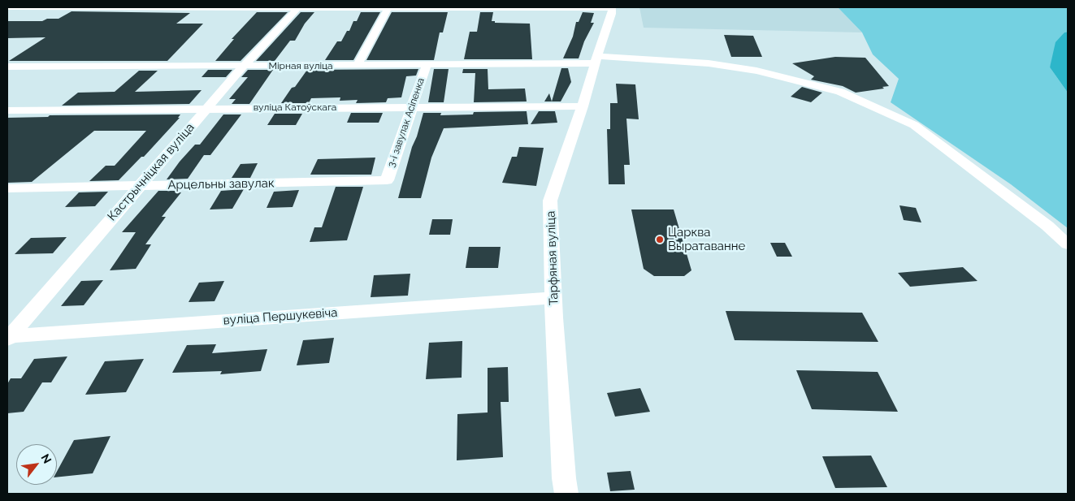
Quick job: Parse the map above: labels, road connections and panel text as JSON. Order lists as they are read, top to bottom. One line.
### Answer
{"streets":{"street":["Мірная вуліца","вуліца Катоўскага","3-і завулак Асіпенка","Кастрычніцкая вуліца","Арцельны завулак","Тарфяная вуліца","вуліца Першукевіча"]},"crossings":[["Мірная вуліца","3-і завулак Асіпенка"],["Мірная вуліца","Кастрычніцкая вуліца"],["Мірная вуліца","Тарфяная вуліца"],["вуліца Катоўскага","3-і завулак Асіпенка"],["вуліца Катоўскага","Кастрычніцкая вуліца"],["вуліца Катоўскага","Тарфяная вуліца"],["3-і завулак Асіпенка","Арцельны завулак"],["Кастрычніцкая вуліца","Арцельны завулак"],["Кастрычніцкая вуліца","вуліца Першукевіча"],["Тарфяная вуліца","вуліца Першукевіча"]],"places":["Царква Выратаванне"],"north":"top right"}
